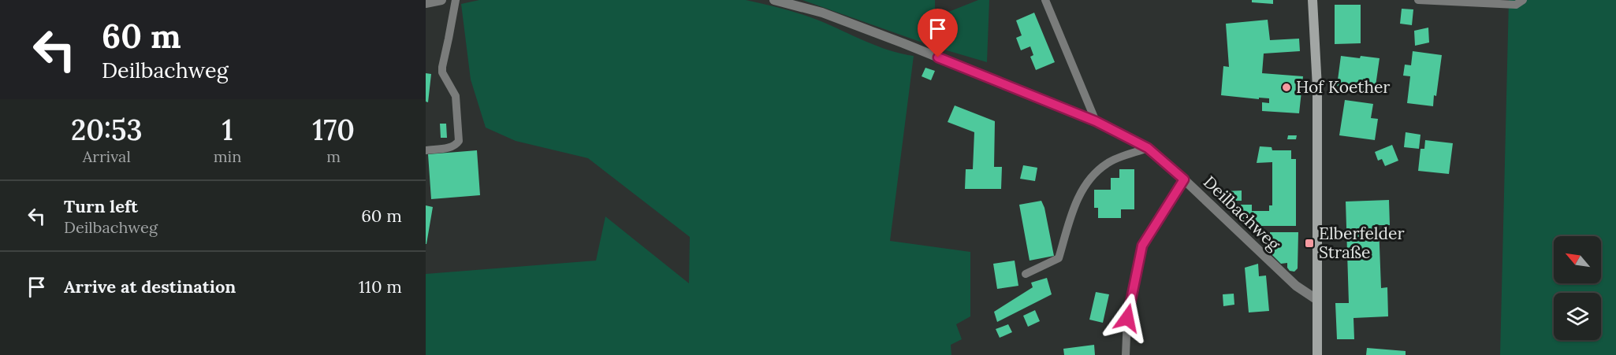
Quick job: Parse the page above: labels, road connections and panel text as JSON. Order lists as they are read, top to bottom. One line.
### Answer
{"streets":{"street":["Deilbachweg"]},"places":{"other":["Hof Koether"],"transit":["Elberfelder Straße"]},"north":"top left","page":{"turn":["60 m","Deilbachweg"],"eta":["20:53","Arrival","1","min","170","m"],"list":[{"name":"Turn left","note":"Deilbachweg","value":"60 m"},{"name":"Arrive at destination","value":"110 m"}]}}
